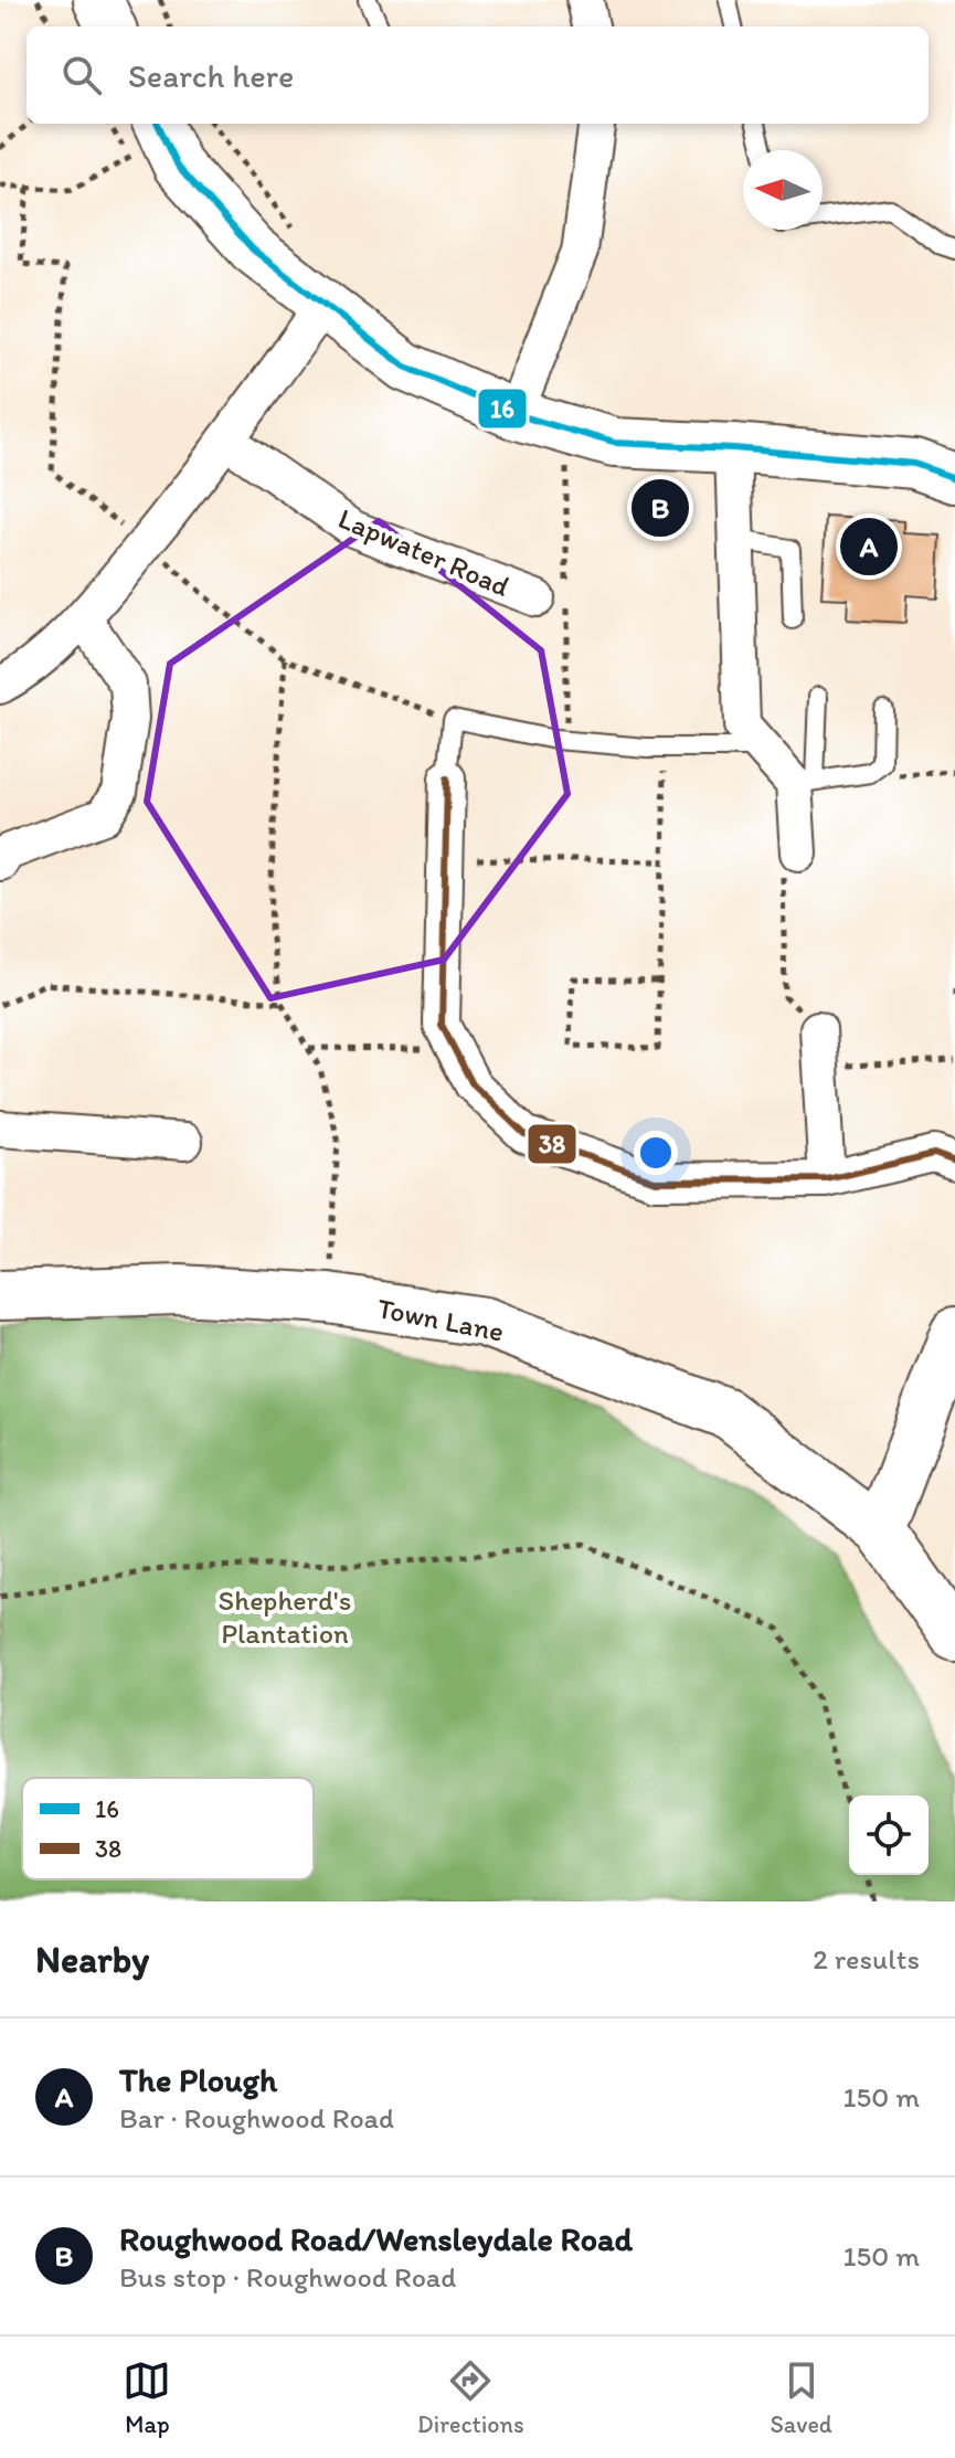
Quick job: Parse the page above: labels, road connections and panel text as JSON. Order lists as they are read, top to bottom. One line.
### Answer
{"streets":{"street":["Lapwater Road","Town Lane"]},"parks":["Shepherd's Plantation"],"lines":["transit line 16","transit line 38"],"legend":["16","38"],"north":"left","page":{"search":"Search here","pins":["B","A"],"heading":["Nearby","2 results"],"list":[{"mark":"A","name":"The Plough","note":"Bar · Roughwood Road","value":"150 m"},{"mark":"B","name":"Roughwood Road/Wensleydale Road","note":"Bus stop · Roughwood Road","value":"150 m"}],"nav":["Map","Directions","Saved"]}}
